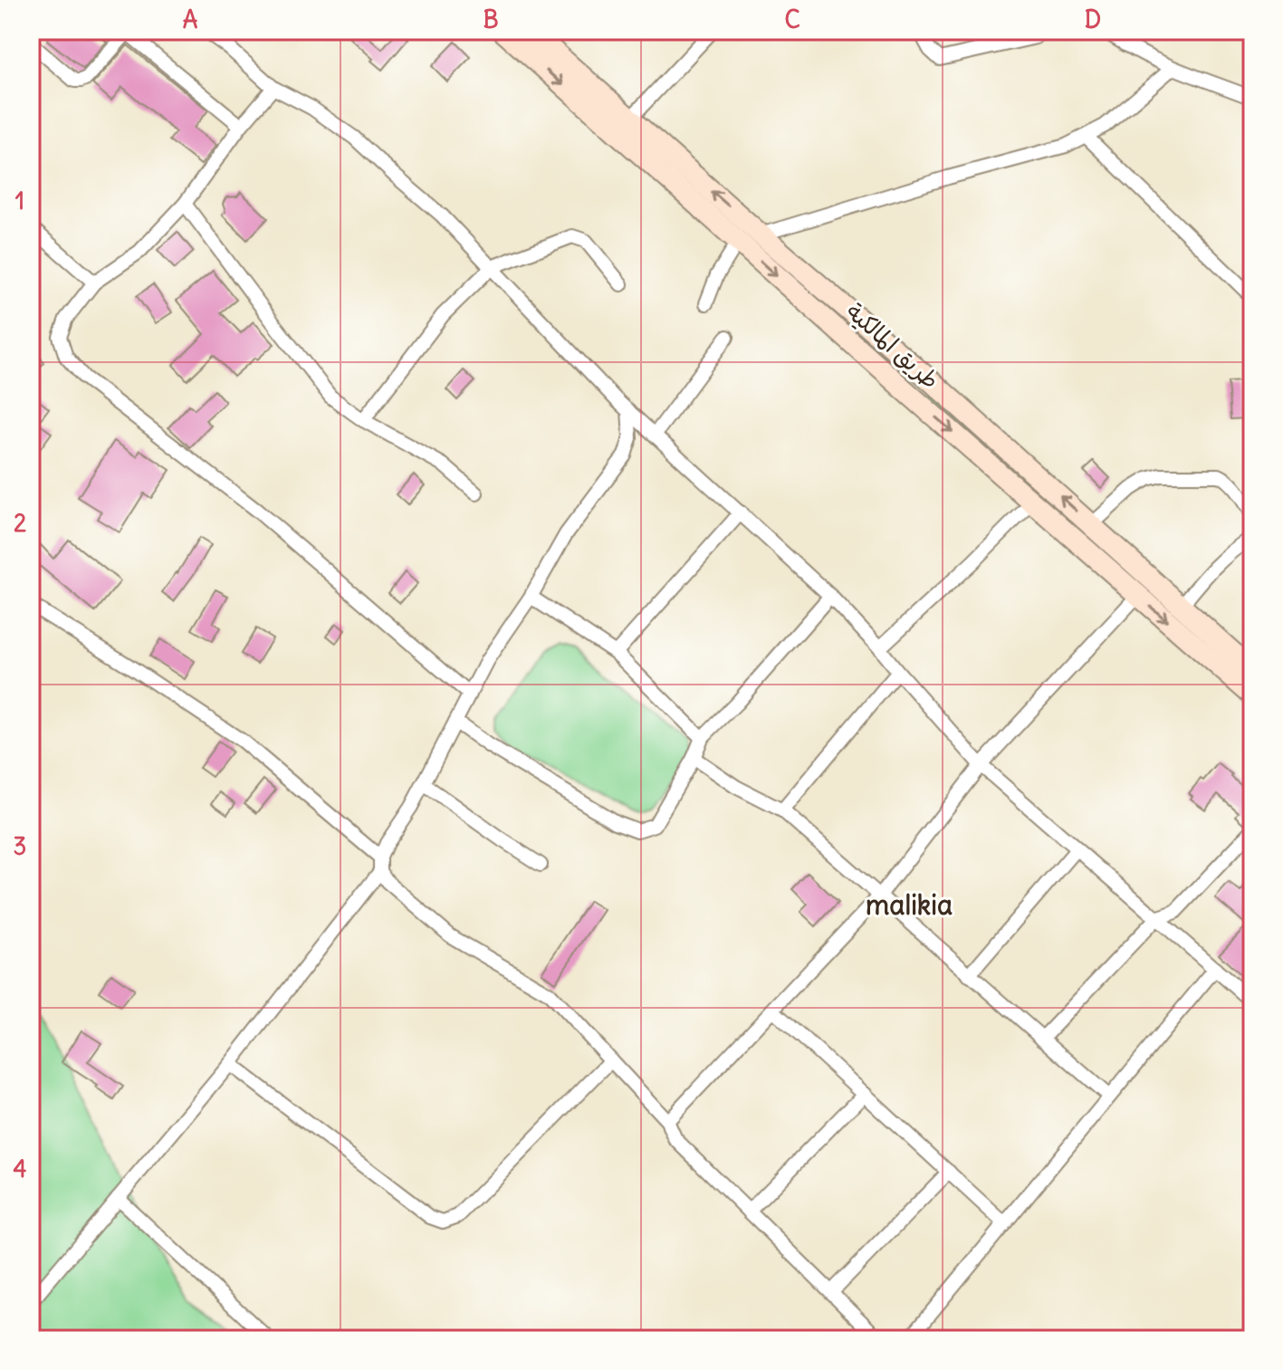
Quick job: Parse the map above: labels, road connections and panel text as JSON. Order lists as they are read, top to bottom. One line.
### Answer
{"streets":{"main road":["طريق المالكية"]},"districts":["malikia"],"grid":{"columns":["A","B","C","D"],"rows":["1","2","3","4"]}}
